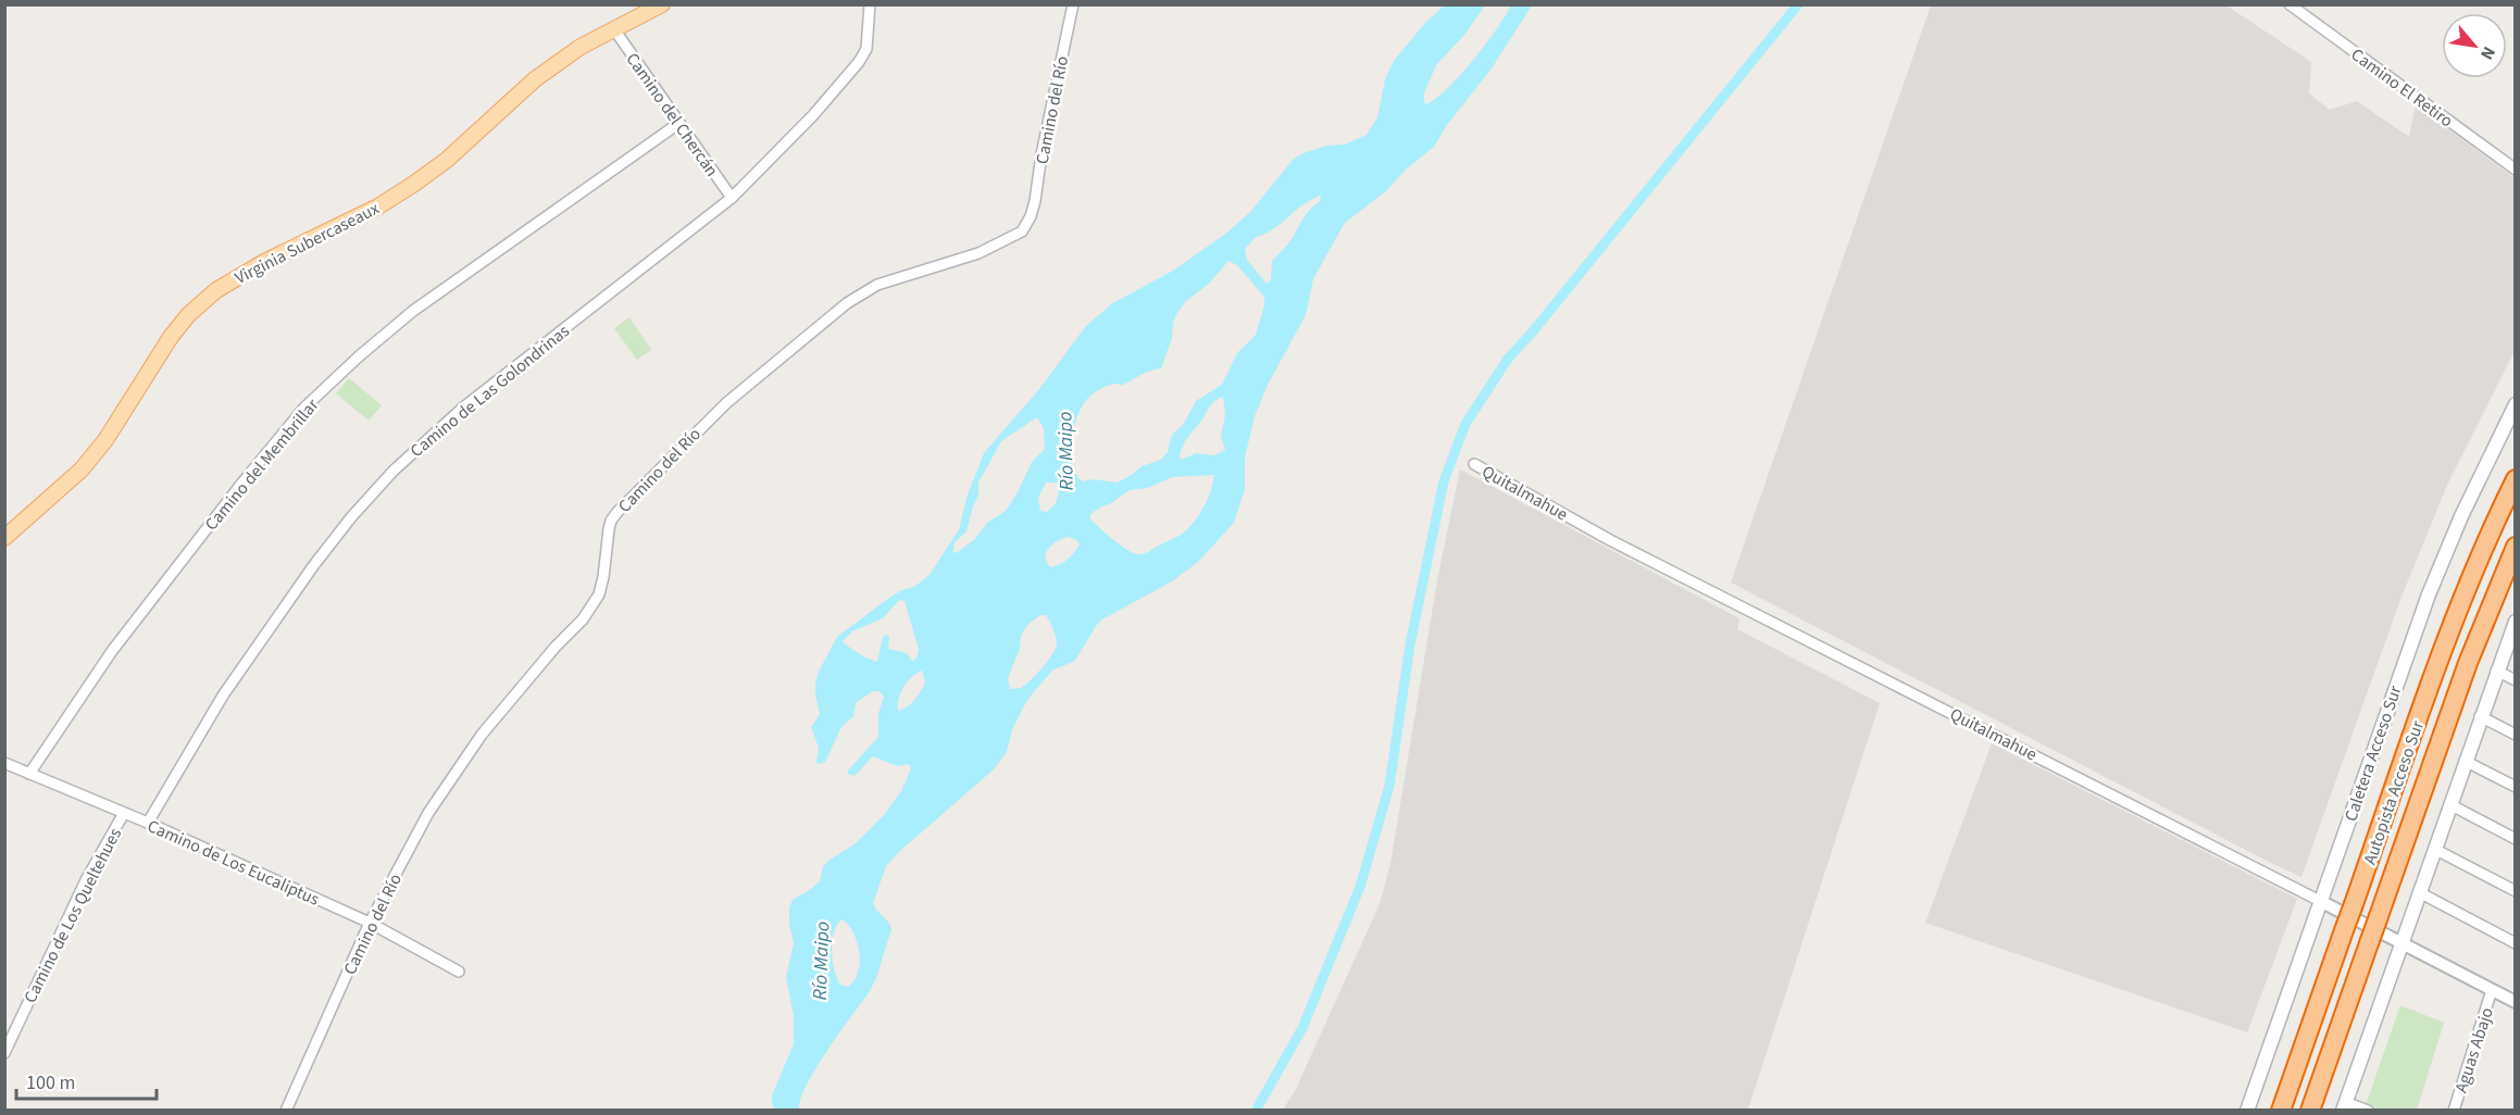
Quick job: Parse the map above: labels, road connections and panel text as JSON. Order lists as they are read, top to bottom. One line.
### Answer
{"streets":{"highway":["Autopista Acceso Sur"],"main road":["Virginia Subercaseaux","Caletera Acceso Sur"],"street":["Camino El Retiro","Camino del Río","Camino del Chercán","Camino de Las Golondrinas","Camino del Membrillar","Quitalmahue","Camino de Los Eucaliptus","Camino de Los Queltehues","Aguas Abajo"]},"crossings":[["Camino del Río","Camino de Los Eucaliptus"],["Camino del Chercán","Virginia Subercaseaux"],["Camino del Chercán","Camino de Las Golondrinas"],["Camino del Chercán","Camino del Membrillar"],["Camino de Las Golondrinas","Camino de Los Eucaliptus"],["Camino del Membrillar","Camino de Los Eucaliptus"],["Quitalmahue","Caletera Acceso Sur"],["Quitalmahue","Aguas Abajo"],["Camino de Los Eucaliptus","Camino de Los Queltehues"]],"water":["Río Maipo"],"scale_bar":"100 m","north":"bottom right"}
